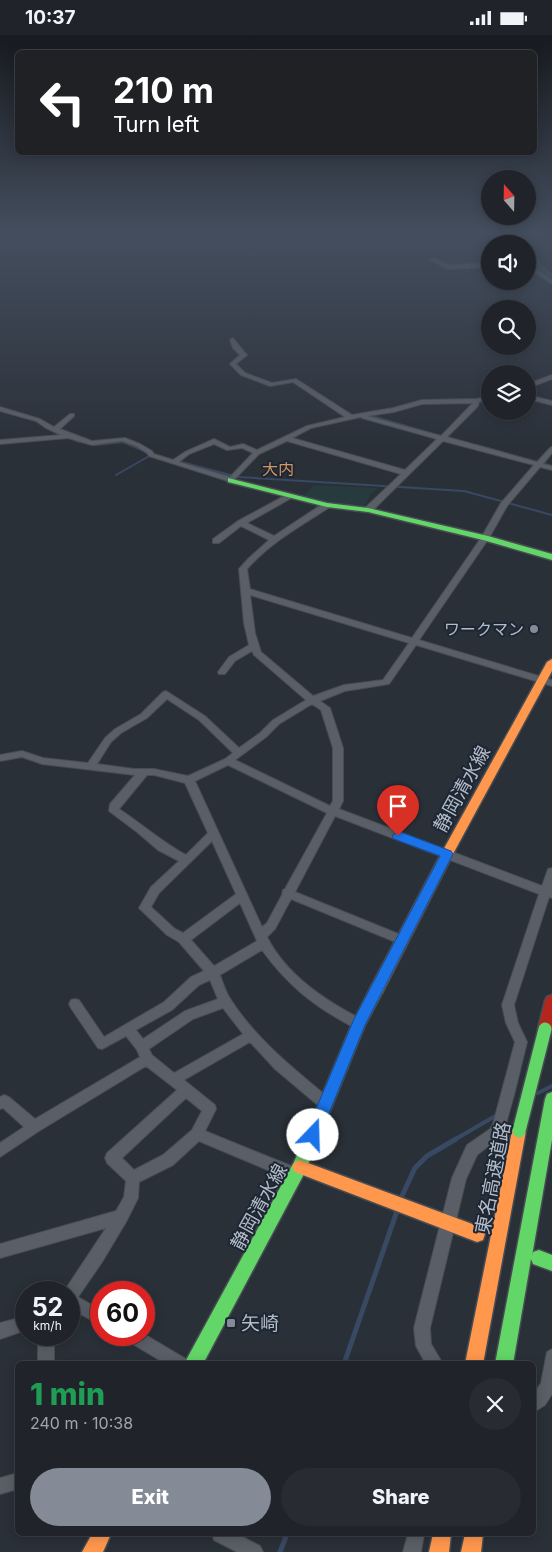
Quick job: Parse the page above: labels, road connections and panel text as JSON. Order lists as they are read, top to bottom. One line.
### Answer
{"streets":{"main road":["静岡清水線","東名高速道路"]},"districts":["大内"],"places":{"other":["ワークマン"],"transit":["矢崎"]},"north":"top","page":{"status":"10:37","turn":["210 m","Turn left"],"speed":"52 km/h","limit":"60","heading":["1 min","240 m · 10:38"],"buttons":["Exit","Share"]}}
